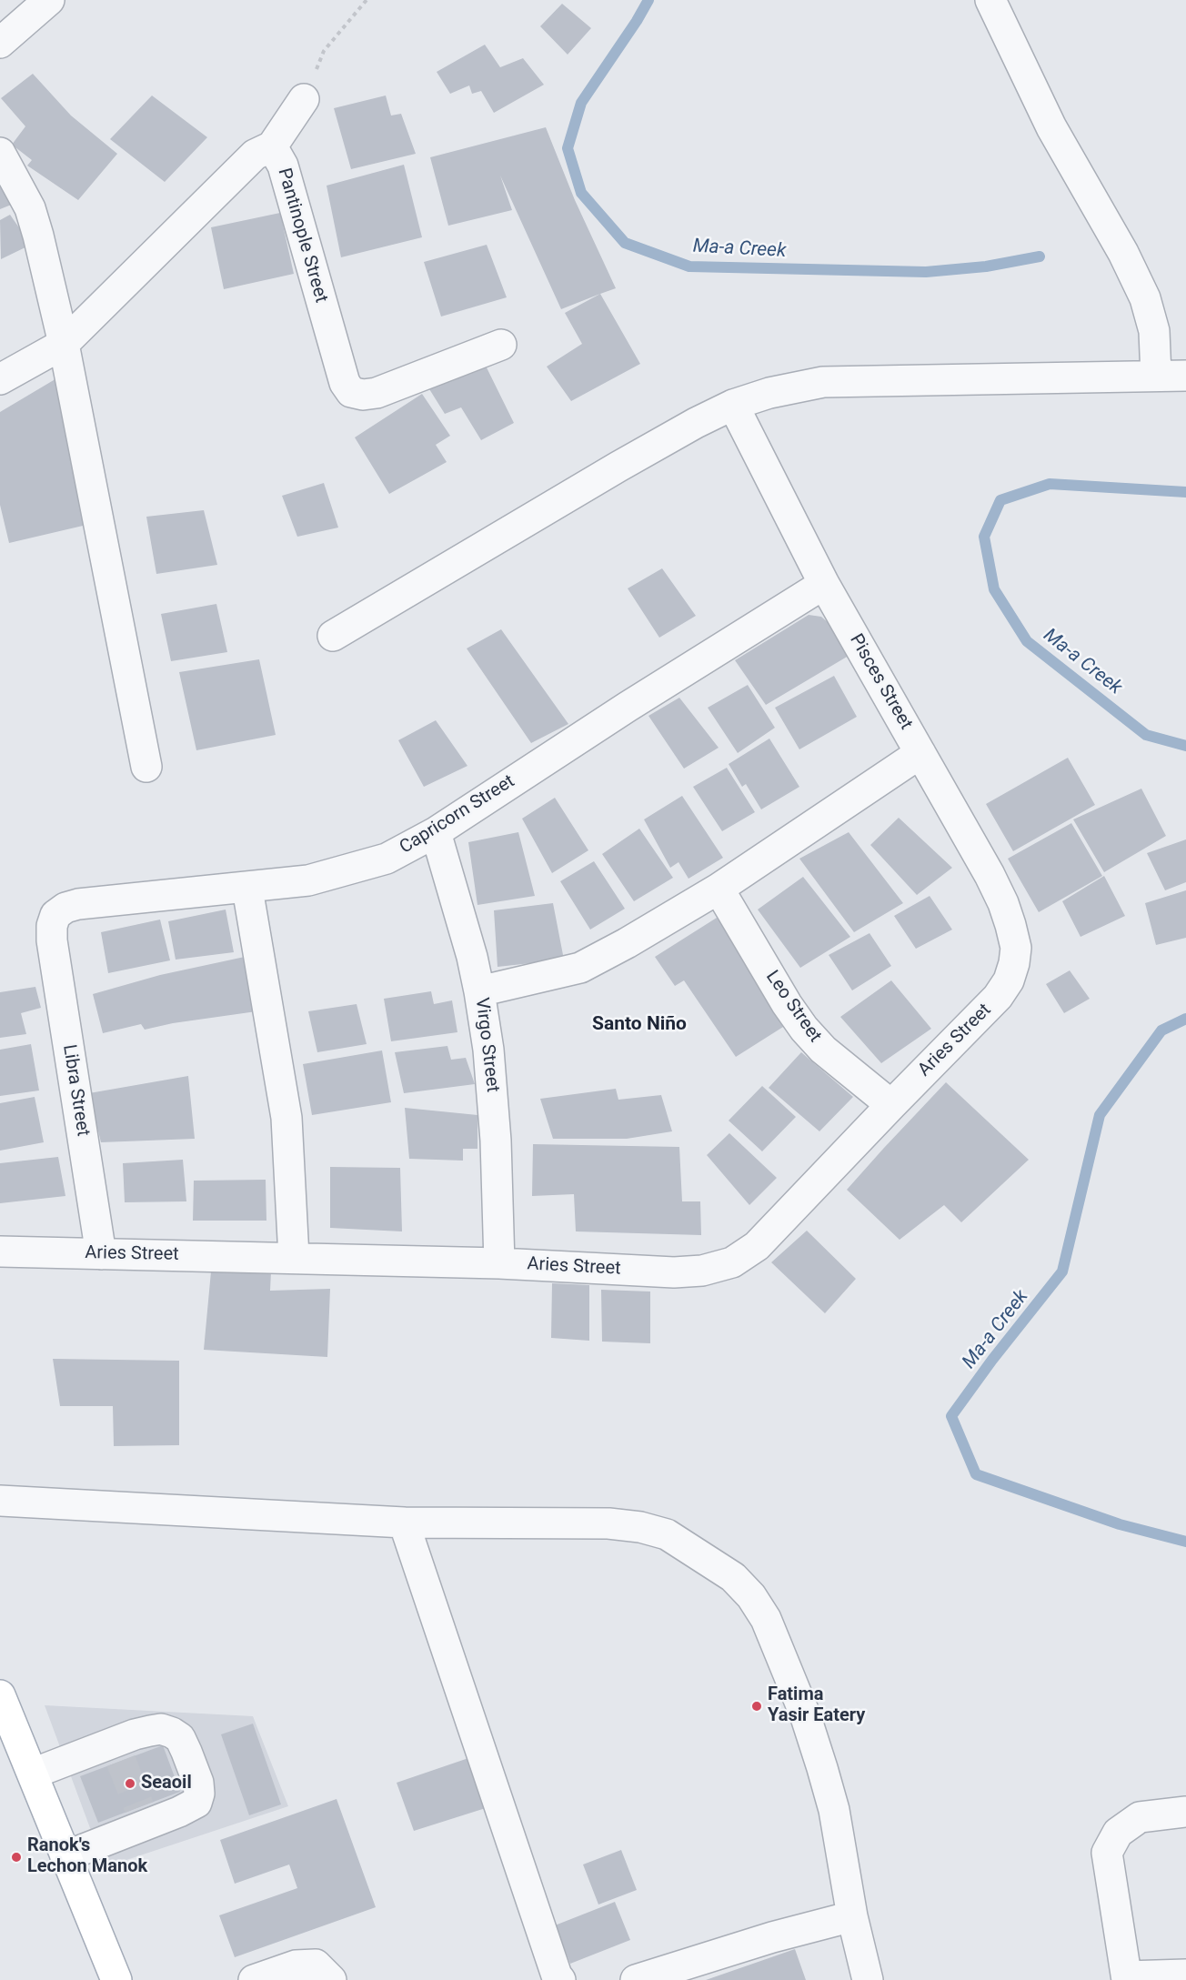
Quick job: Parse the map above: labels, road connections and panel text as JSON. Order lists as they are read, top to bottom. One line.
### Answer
{"streets":{"street":["Pantinople Street","Pisces Street","Capricorn Street","Leo Street","Aries Street","Virgo Street","Libra Street"]},"crossings":[["Pisces Street","Capricorn Street"],["Pisces Street","Aries Street"],["Capricorn Street","Virgo Street"],["Capricorn Street","Libra Street"],["Leo Street","Aries Street"],["Aries Street","Virgo Street"],["Aries Street","Libra Street"]],"districts":["Santo Niño"],"water":["Ma-a Creek"],"places":["Fatima Yasir Eatery","Seaoil","Ranok's Lechon Manok"]}
